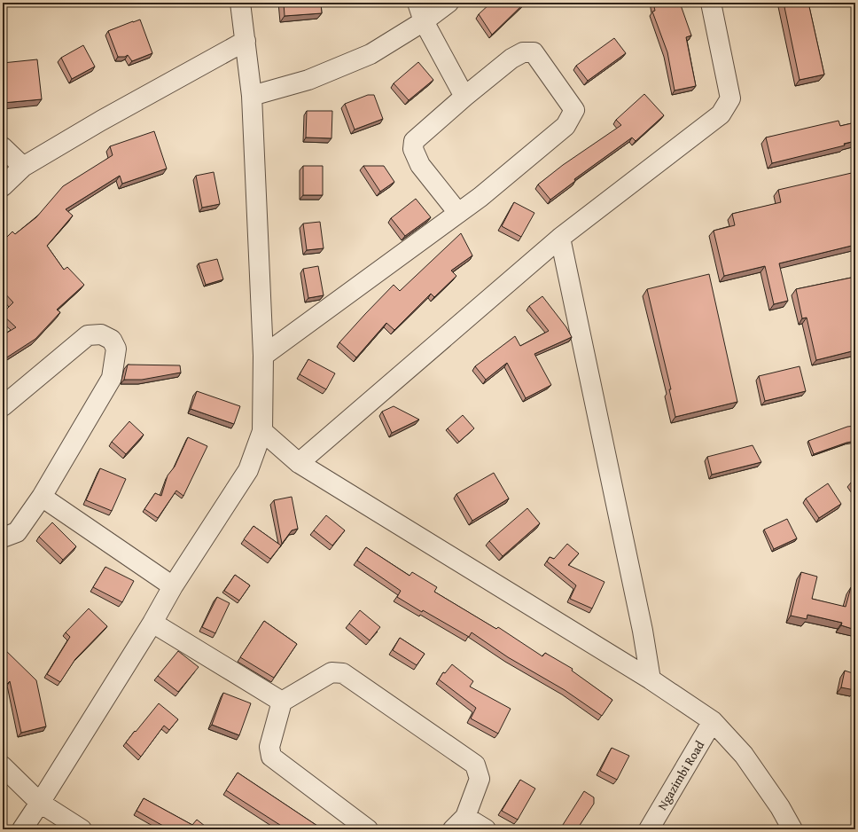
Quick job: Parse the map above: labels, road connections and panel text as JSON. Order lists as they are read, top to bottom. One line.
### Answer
{"streets":{"street":["Ngazimbi Road"]}}
